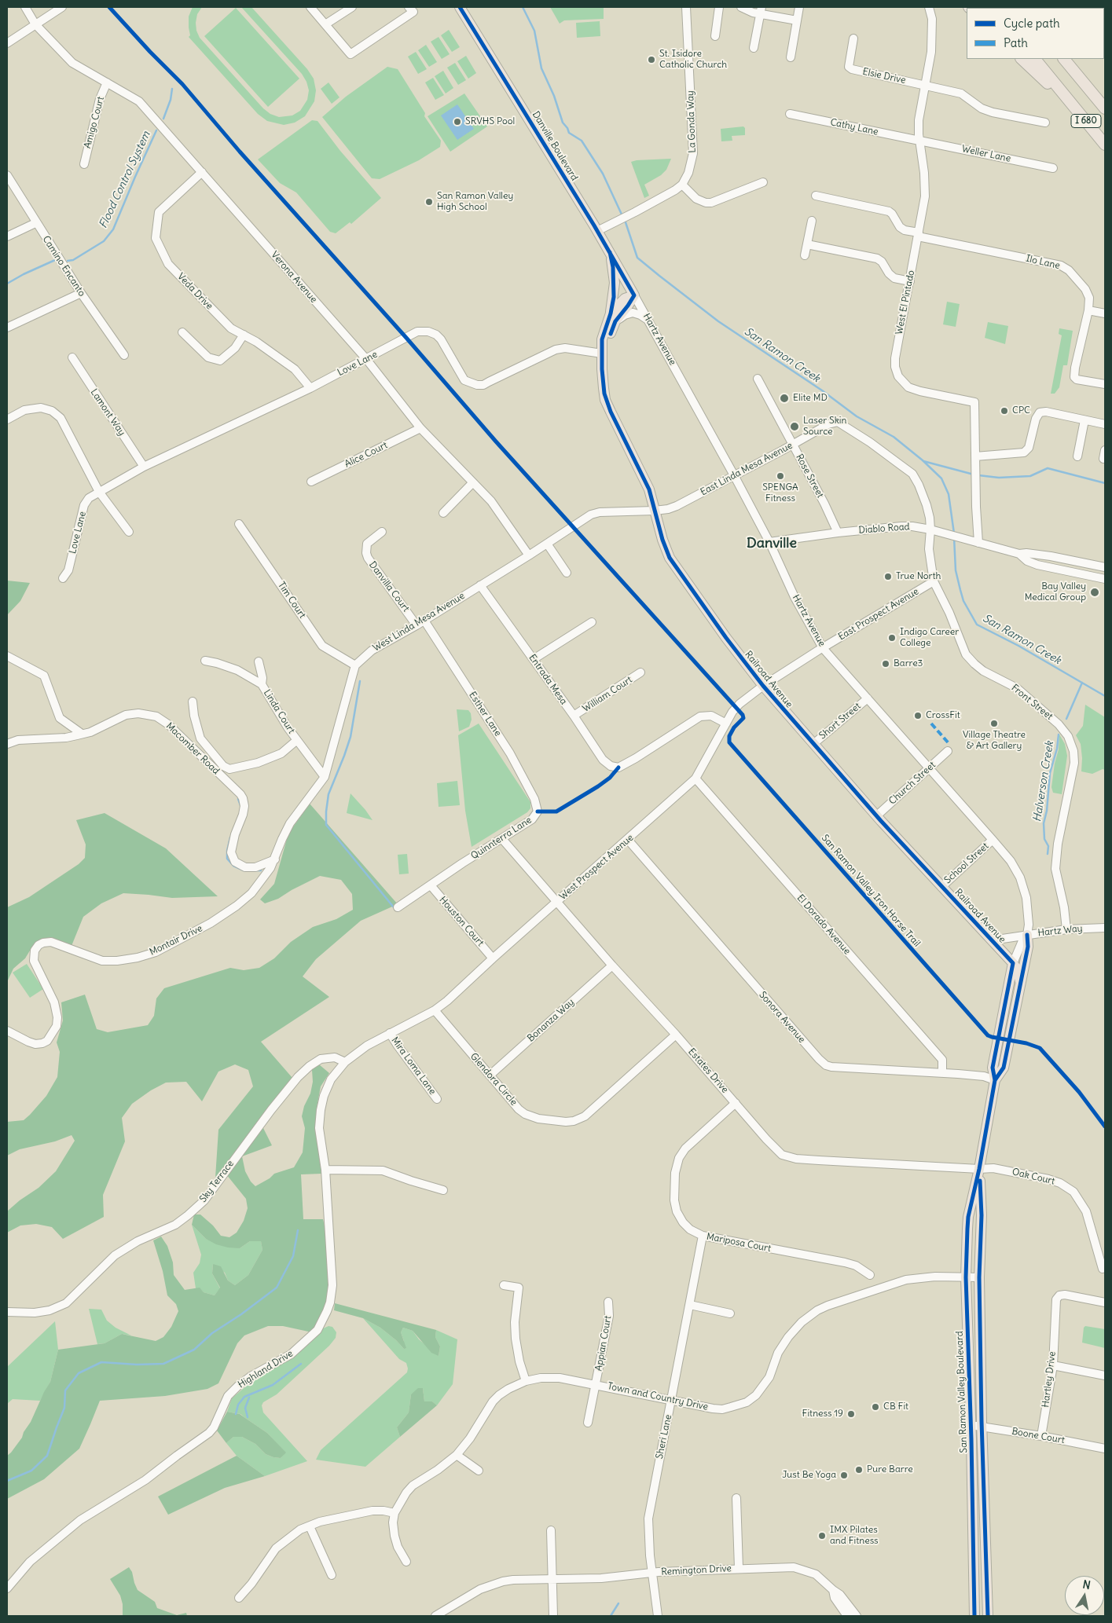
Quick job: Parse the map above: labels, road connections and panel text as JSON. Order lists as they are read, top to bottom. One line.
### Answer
{"streets":{"highway":["I 680"],"main road":["Danville Boulevard","Railroad Avenue","San Ramon Valley Boulevard"],"street":["Elsie Drive","La Gonda Way","Amigo Court","Cathy Lane","Weller Lane","Ilo Lane","Camino Encanto","Verona Avenue","Veda Drive","West El Pintado","Hartz Avenue","Love Lane","Lamont Way","Alice Court","East Linda Mesa Avenue","Rose Street","Diablo Road","Danvilla Court","Tim Court","East Prospect Avenue","West Linda Mesa Avenue","Entrada Mesa","William Court","Front Street","Linda Court","Esther Lane","Short Street","Macomber Road","Church Street","Quinnterra Lane","School Street","West Prospect Avenue","Houston Court","El Dorado Avenue","Hartz Way","Montair Drive","Sonora Avenue","Bonanza Way","Mira Loma Lane","Estates Drive","Glendora Circle","Oak Court","Sky Terrace","Mariposa Court","Appian Court","Highland Drive","Hartley Drive","Town and Country Drive","Boone Court","Sheri Lane","Remington Drive"],"cycle path":["San Ramon Valley Iron Horse Trail"]},"crossings":[["Elsie Drive","West El Pintado"],["Amigo Court","Verona Avenue"],["Cathy Lane","Weller Lane"],["Cathy Lane","West El Pintado"],["Danville Boulevard","Hartz Avenue"],["Danville Boulevard","Railroad Avenue"],["Weller Lane","West El Pintado"],["Ilo Lane","West El Pintado"],["Verona Avenue","Veda Drive"],["Verona Avenue","Love Lane"],["Verona Avenue","Alice Court"],["Verona Avenue","West Linda Mesa Avenue"],["Veda Drive","Love Lane"],["West El Pintado","Diablo Road"],["Hartz Avenue","East Linda Mesa Avenue"],["Hartz Avenue","Diablo Road"],["Hartz Avenue","East Prospect Avenue"],["Hartz Avenue","Railroad Avenue"],["Hartz Avenue","Short Street"],["Hartz Avenue","Church Street"],["Hartz Avenue","School Street"],["Hartz Avenue","West Prospect Avenue"],["Hartz Avenue","Hartz Way"],["Hartz Avenue","San Ramon Valley Boulevard"],["Love Lane","Lamont Way"],["Love Lane","Railroad Avenue"],["East Linda Mesa Avenue","Rose Street"],["East Linda Mesa Avenue","West Linda Mesa Avenue"],["East Linda Mesa Avenue","Railroad Avenue"],["East Linda Mesa Avenue","Front Street"],["Rose Street","Diablo Road"],["Diablo Road","Front Street"],["Danvilla Court","West Linda Mesa Avenue"],["Tim Court","West Linda Mesa Avenue"],["East Prospect Avenue","Front Street"],["East Prospect Avenue","West Prospect Avenue"],["West Linda Mesa Avenue","Entrada Mesa"],["West Linda Mesa Avenue","Railroad Avenue"],["West Linda Mesa Avenue","Esther Lane"],["Entrada Mesa","William Court"],["Entrada Mesa","West Prospect Avenue"],["Railroad Avenue","Short Street"],["Railroad Avenue","Church Street"],["Railroad Avenue","School Street"],["Railroad Avenue","West Prospect Avenue"],["Railroad Avenue","Hartz Way"],["Railroad Avenue","San Ramon Valley Boulevard"],["Front Street","Hartz Way"],["Esther Lane","Quinnterra Lane"],["Macomber Road","Montair Drive"],["Quinnterra Lane","Houston Court"],["Quinnterra Lane","Estates Drive"],["West Prospect Avenue","Houston Court"],["West Prospect Avenue","El Dorado Avenue"],["West Prospect Avenue","Sonora Avenue"],["West Prospect Avenue","Mira Loma Lane"],["West Prospect Avenue","Estates Drive"],["West Prospect Avenue","Glendora Circle"],["West Prospect Avenue","Sky Terrace"],["West Prospect Avenue","Highland Drive"],["El Dorado Avenue","Sonora Avenue"],["Hartz Way","San Ramon Valley Boulevard"],["Sonora Avenue","San Ramon Valley Boulevard"],["Bonanza Way","Estates Drive"],["Bonanza Way","Glendora Circle"],["Estates Drive","Glendora Circle"],["Estates Drive","Oak Court"],["Estates Drive","Mariposa Court"],["Estates Drive","San Ramon Valley Boulevard"],["Oak Court","San Ramon Valley Boulevard"],["Sky Terrace","Highland Drive"],["Mariposa Court","Sheri Lane"],["Appian Court","Town and Country Drive"],["Hartley Drive","Boone Court"],["San Ramon Valley Boulevard","Town and Country Drive"],["San Ramon Valley Boulevard","Boone Court"],["Town and Country Drive","Sheri Lane"],["Sheri Lane","Remington Drive"]],"districts":["Danville"],"water":["Flood Control System","San Ramon Creek","Halverson Creek"],"places":["St. Isidore Catholic Church","SRVHS Pool","San Ramon Valley High School","Elite MD","CPC","Laser Skin Source","SPENGA Fitness","True North","Bay Valley Medical Group","Indigo Career College","Barre3","CrossFit","Village Theatre & Art Gallery","CB Fit","Fitness 19","Pure Barre","Just Be Yoga","IMX Pilates and Fitness"],"legend":["Cycle path","Path"],"north":"top"}
